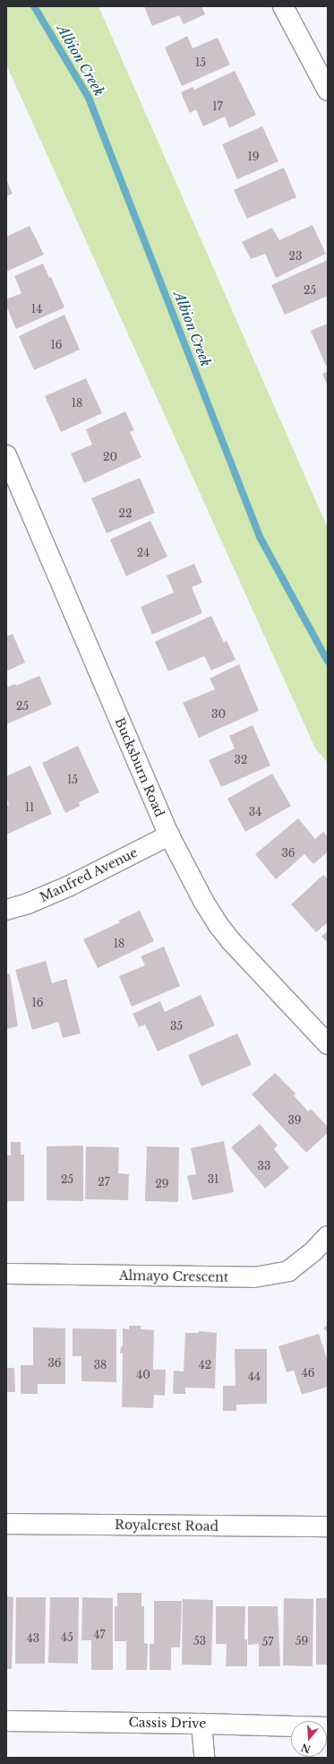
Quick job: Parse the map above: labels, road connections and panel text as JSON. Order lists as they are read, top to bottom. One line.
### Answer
{"streets":{"street":["Bucksburn Road","Manfred Avenue","Almayo Crescent","Royalcrest Road","Cassis Drive"]},"crossings":[["Bucksburn Road","Manfred Avenue"]],"water":["Albion Creek"],"house_numbers":["15","17","19","23","25","14","16","18","20","22","24","25","30","32","15","11","34","36","18","16","35","39","33","25","31","27","29","36","38","42","46","40","44","47","45","43","53","59","57"],"north":"bottom"}
